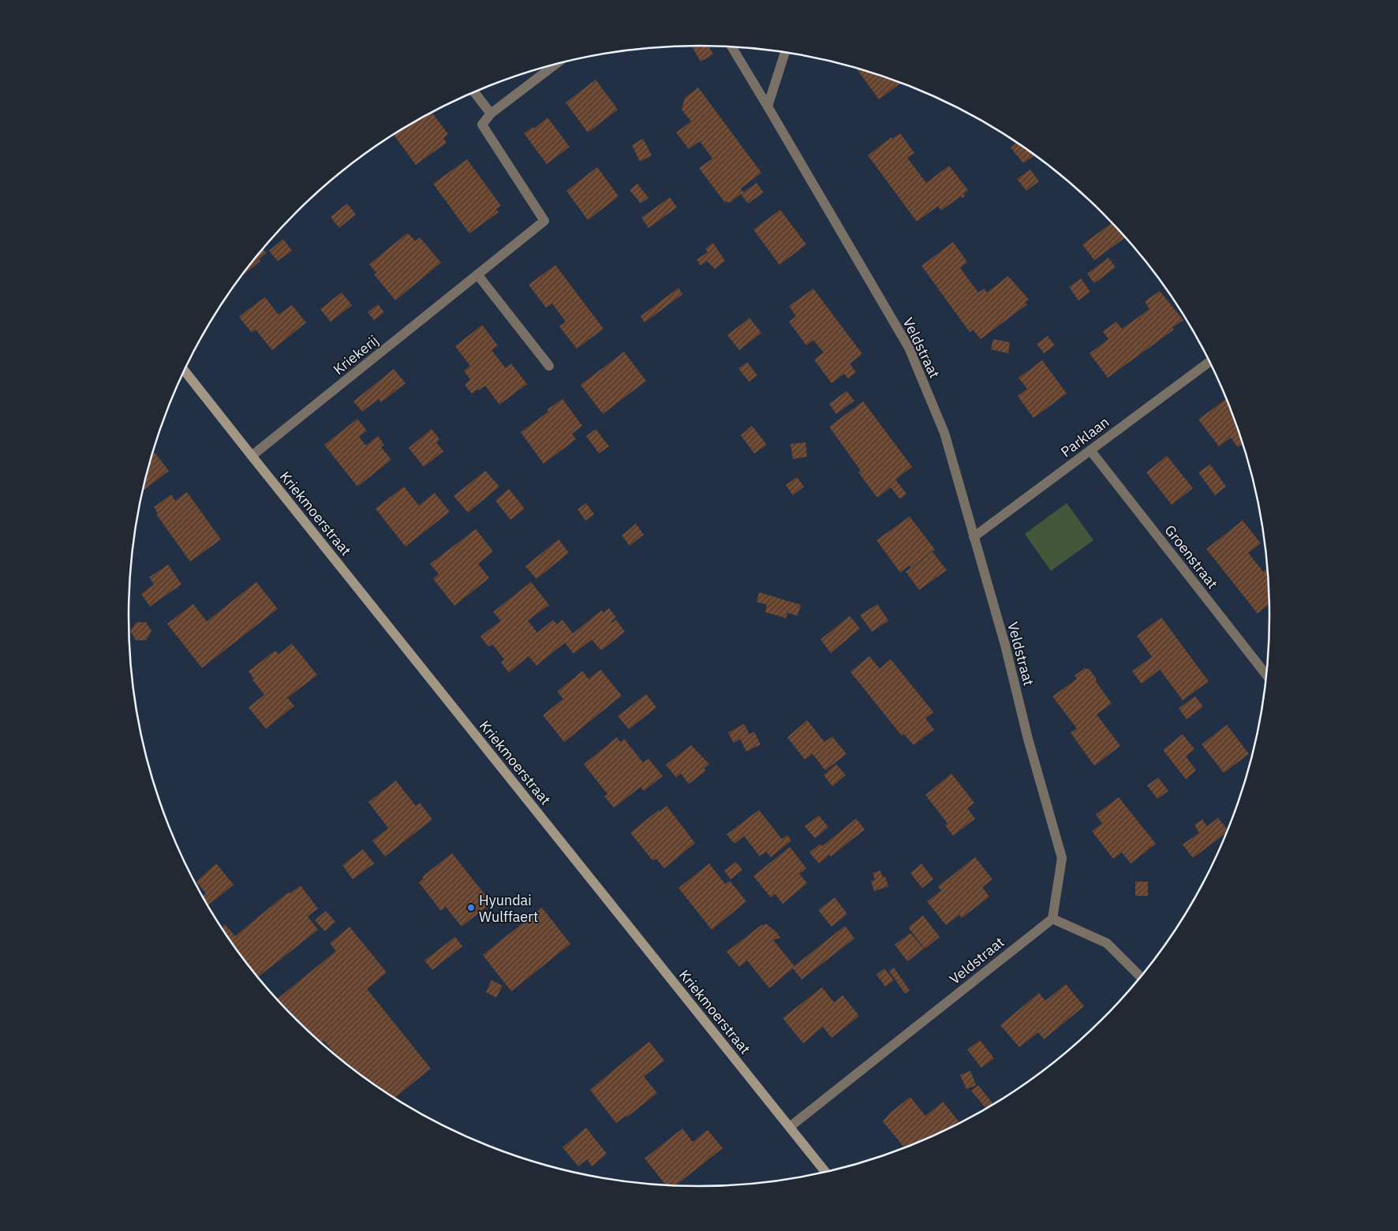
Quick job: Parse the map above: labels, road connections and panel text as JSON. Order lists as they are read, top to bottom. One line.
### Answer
{"streets":{"street":["Veldstraat","Kriekerij","Parklaan","Kriekmoerstraat","Groenstraat"]},"crossings":[["Veldstraat","Parklaan"],["Veldstraat","Kriekmoerstraat"],["Kriekerij","Kriekmoerstraat"],["Parklaan","Groenstraat"]],"places":["Hyundai Wulffaert"]}
